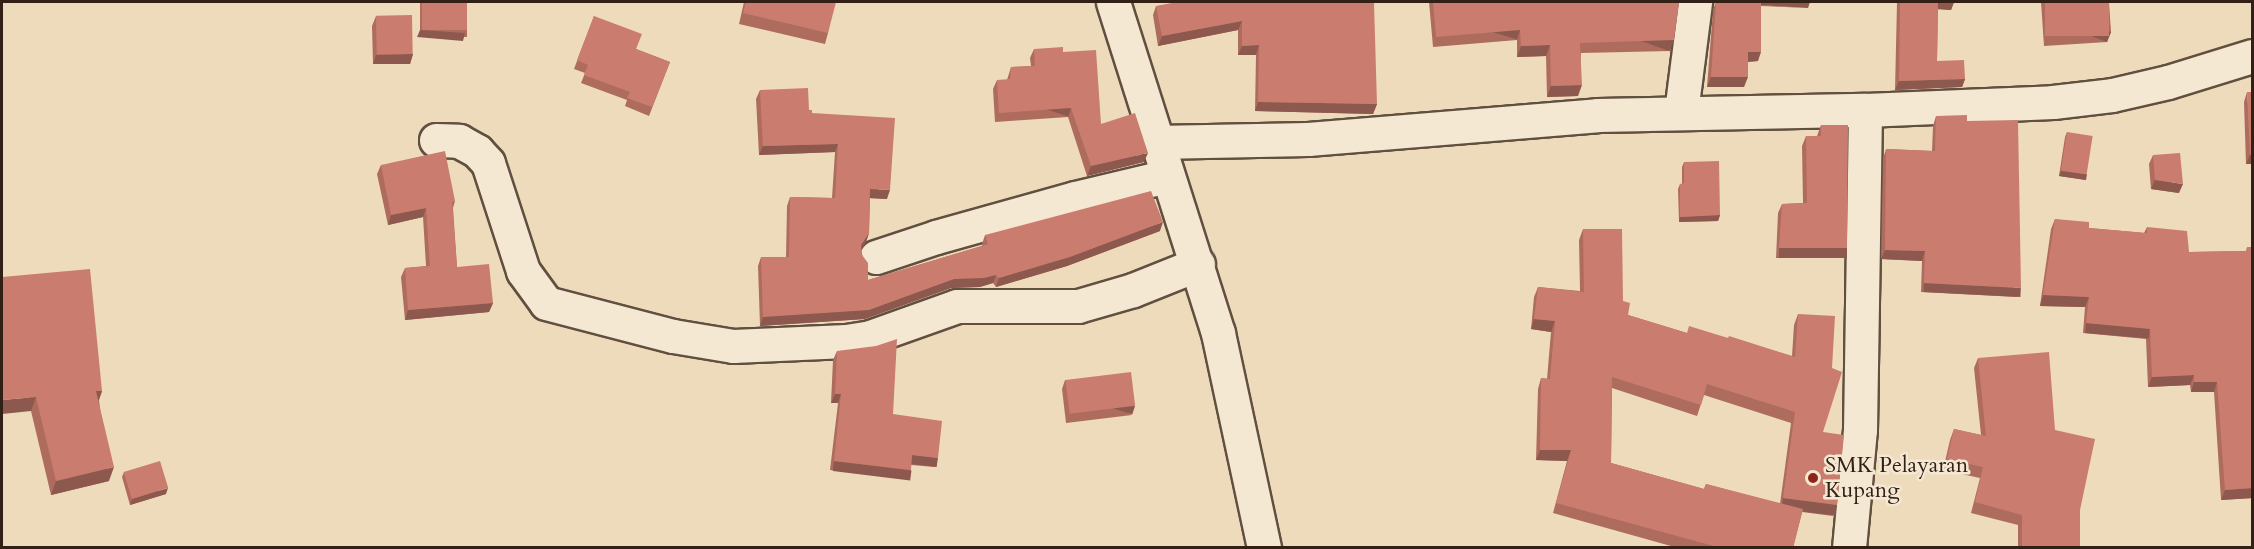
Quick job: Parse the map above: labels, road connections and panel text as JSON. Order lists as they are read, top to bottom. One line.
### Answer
{"places":["SMK Pelayaran Kupang"]}
